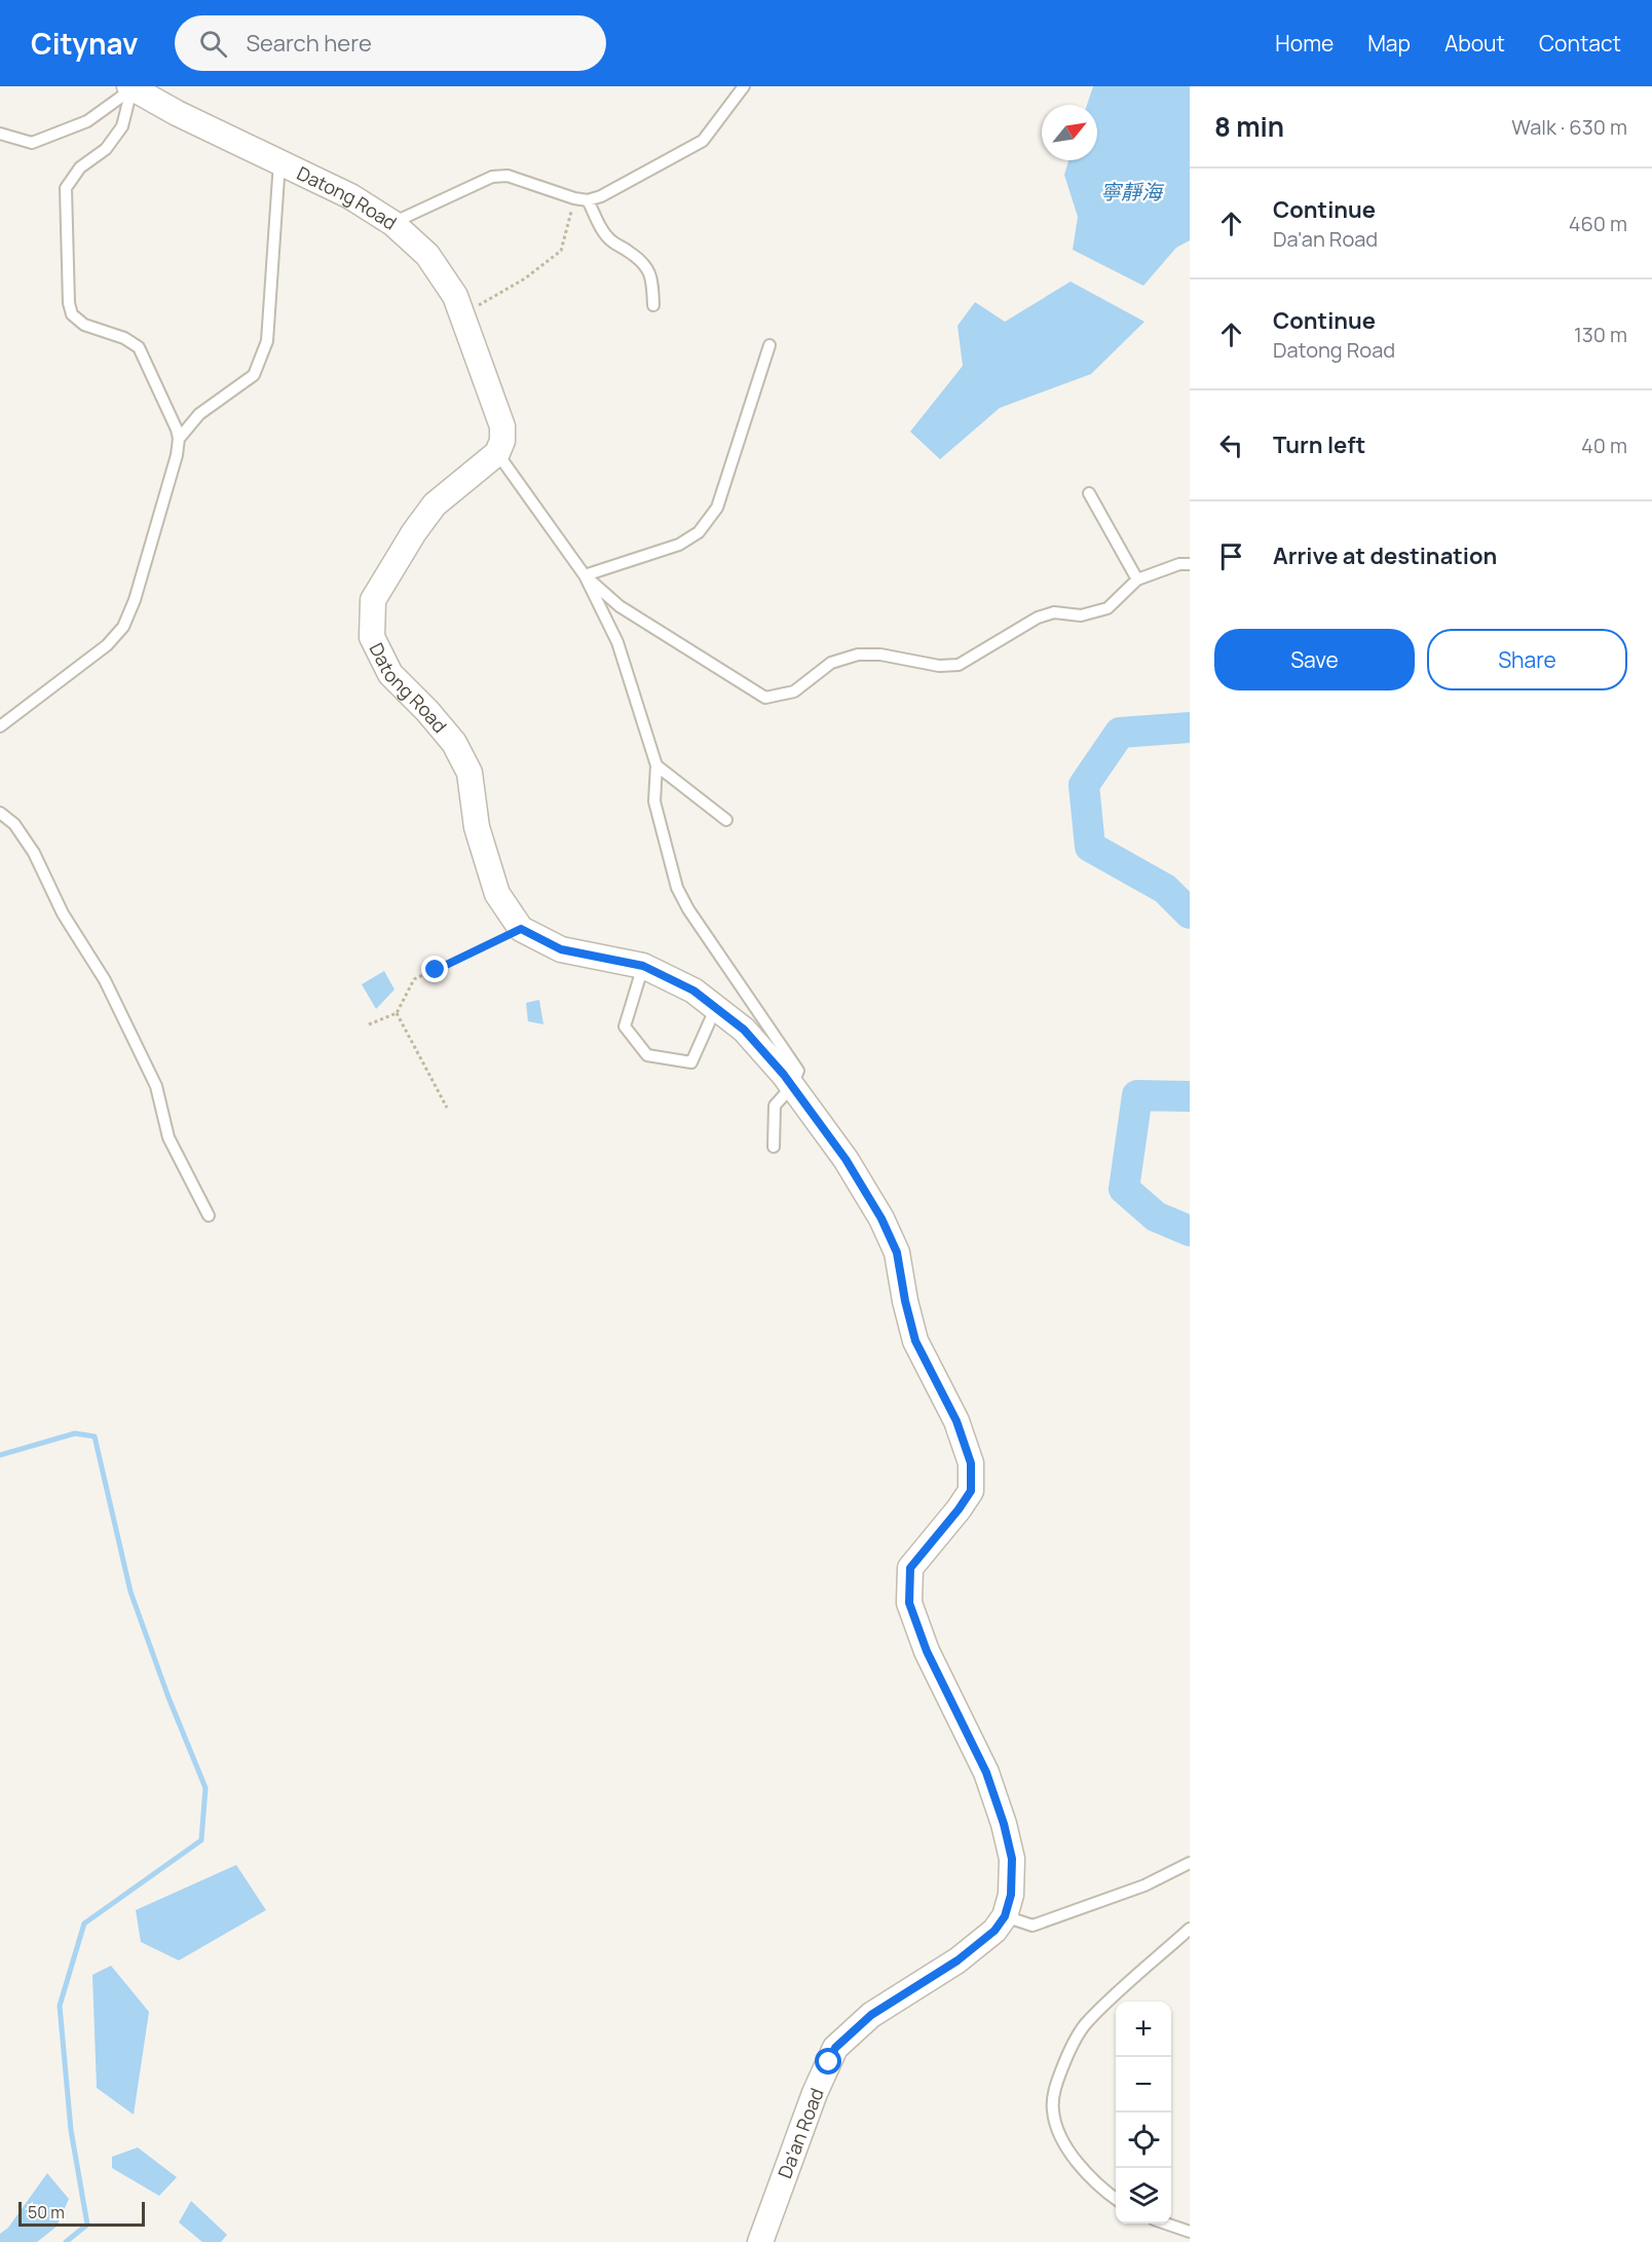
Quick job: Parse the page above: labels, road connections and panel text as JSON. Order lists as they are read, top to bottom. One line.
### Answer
{"streets":{"street":["Datong Road","Da'an Road"]},"water":["寧靜海"],"scale_bar":"50 m","north":"top right","page":{"header":"Citynav","search":"Search here","nav":["Home","Map","About","Contact"],"heading":["8 min","Walk · 630 m"],"list":[["Continue","Da'an Road","460 m"],["Continue","Datong Road","130 m"],["Turn left","40 m"],"Arrive at destination"],"buttons":["Save","Share"],"map_buttons":["+","−"],"scale":"50 m"}}
